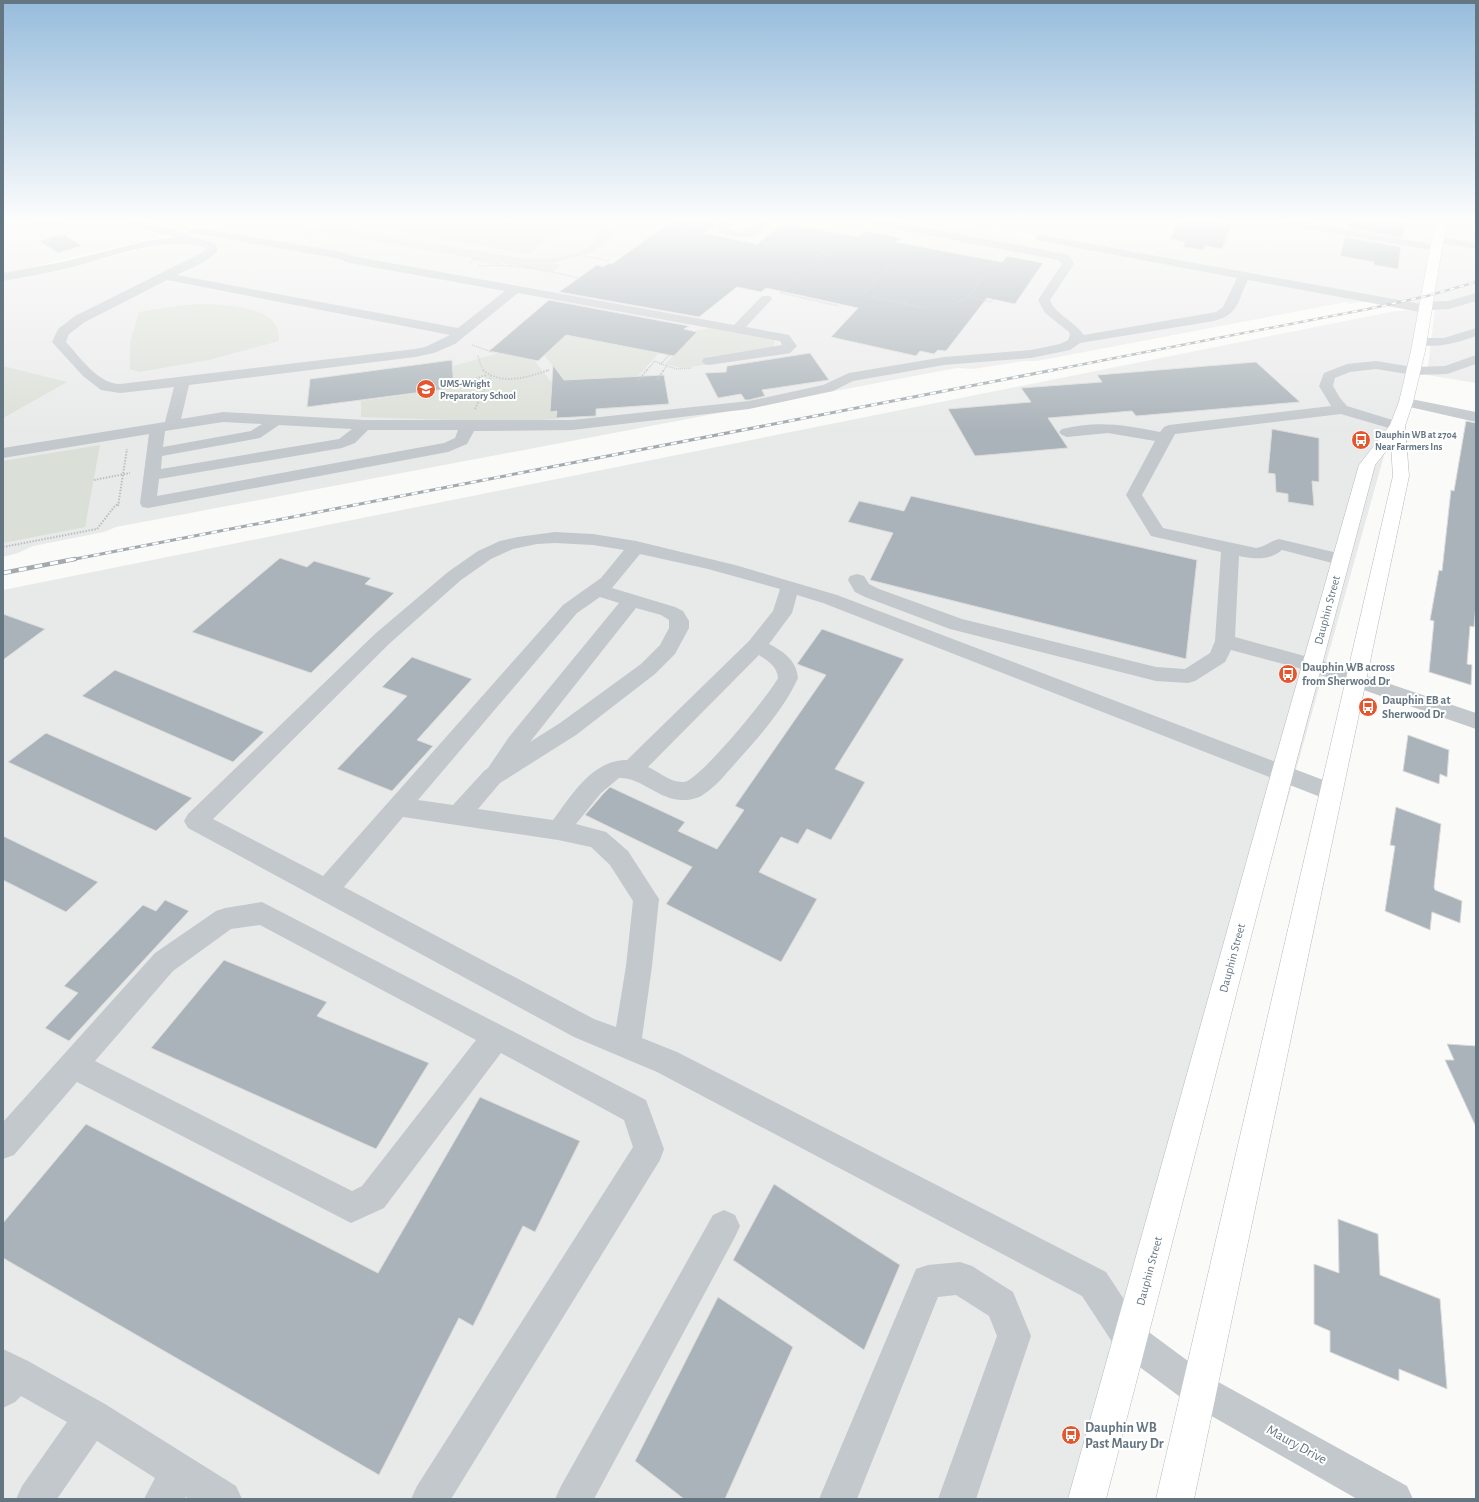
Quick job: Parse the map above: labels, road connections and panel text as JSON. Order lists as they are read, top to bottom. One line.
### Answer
{"streets":{"main road":["Dauphin Street"],"street":["Maury Drive"]},"crossings":[["Dauphin Street","Maury Drive"]],"places":{"school or university":["UMS-Wright Preparatory School"],"bus stop":["Dauphin WB at 2704 Near Farmers Ins","Dauphin WB across from Sherwood Dr","Dauphin EB at Sherwood Dr","Dauphin WB Past Maury Dr"]}}
